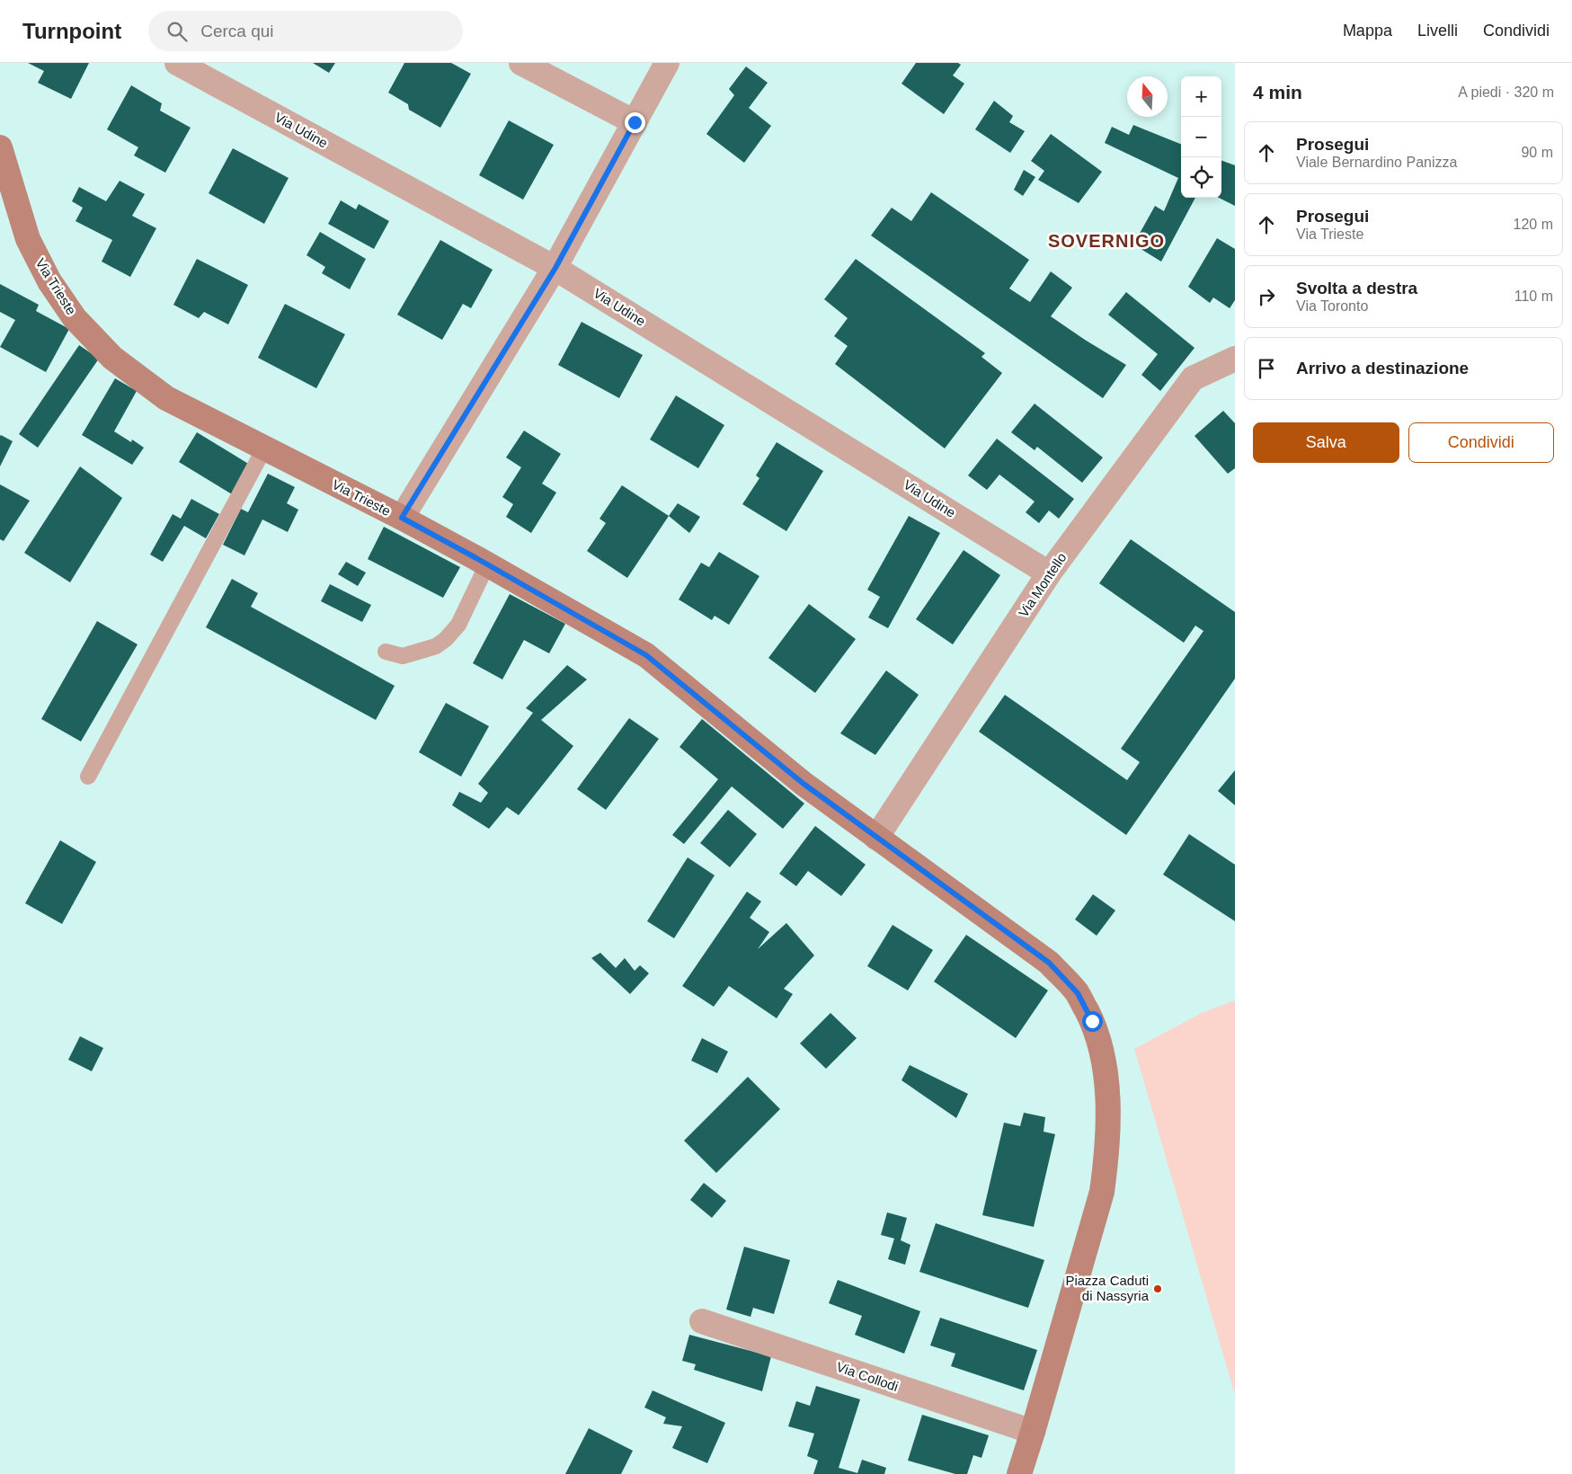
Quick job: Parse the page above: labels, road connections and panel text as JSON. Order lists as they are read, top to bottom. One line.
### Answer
{"streets":{"street":["Via Udine","Via Trieste","Via Montello","Via Collodi"]},"crossings":[["Via Udine","Via Montello"],["Via Trieste","Via Montello"],["Via Trieste","Via Collodi"]],"districts":["SOVERNIGO"],"places":["Piazza Caduti di Nassyria"],"north":"top","page":{"header":"Turnpoint","search":"Cerca qui","nav":["Mappa","Livelli","Condividi"],"heading":["4 min","A piedi · 320 m"],"map_buttons":["+","−"],"list":[["Prosegui","Viale Bernardino Panizza","90 m"],["Prosegui","Via Trieste","120 m"],["Svolta a destra","Via Toronto","110 m"],"Arrivo a destinazione"],"buttons":["Salva","Condividi"]}}
